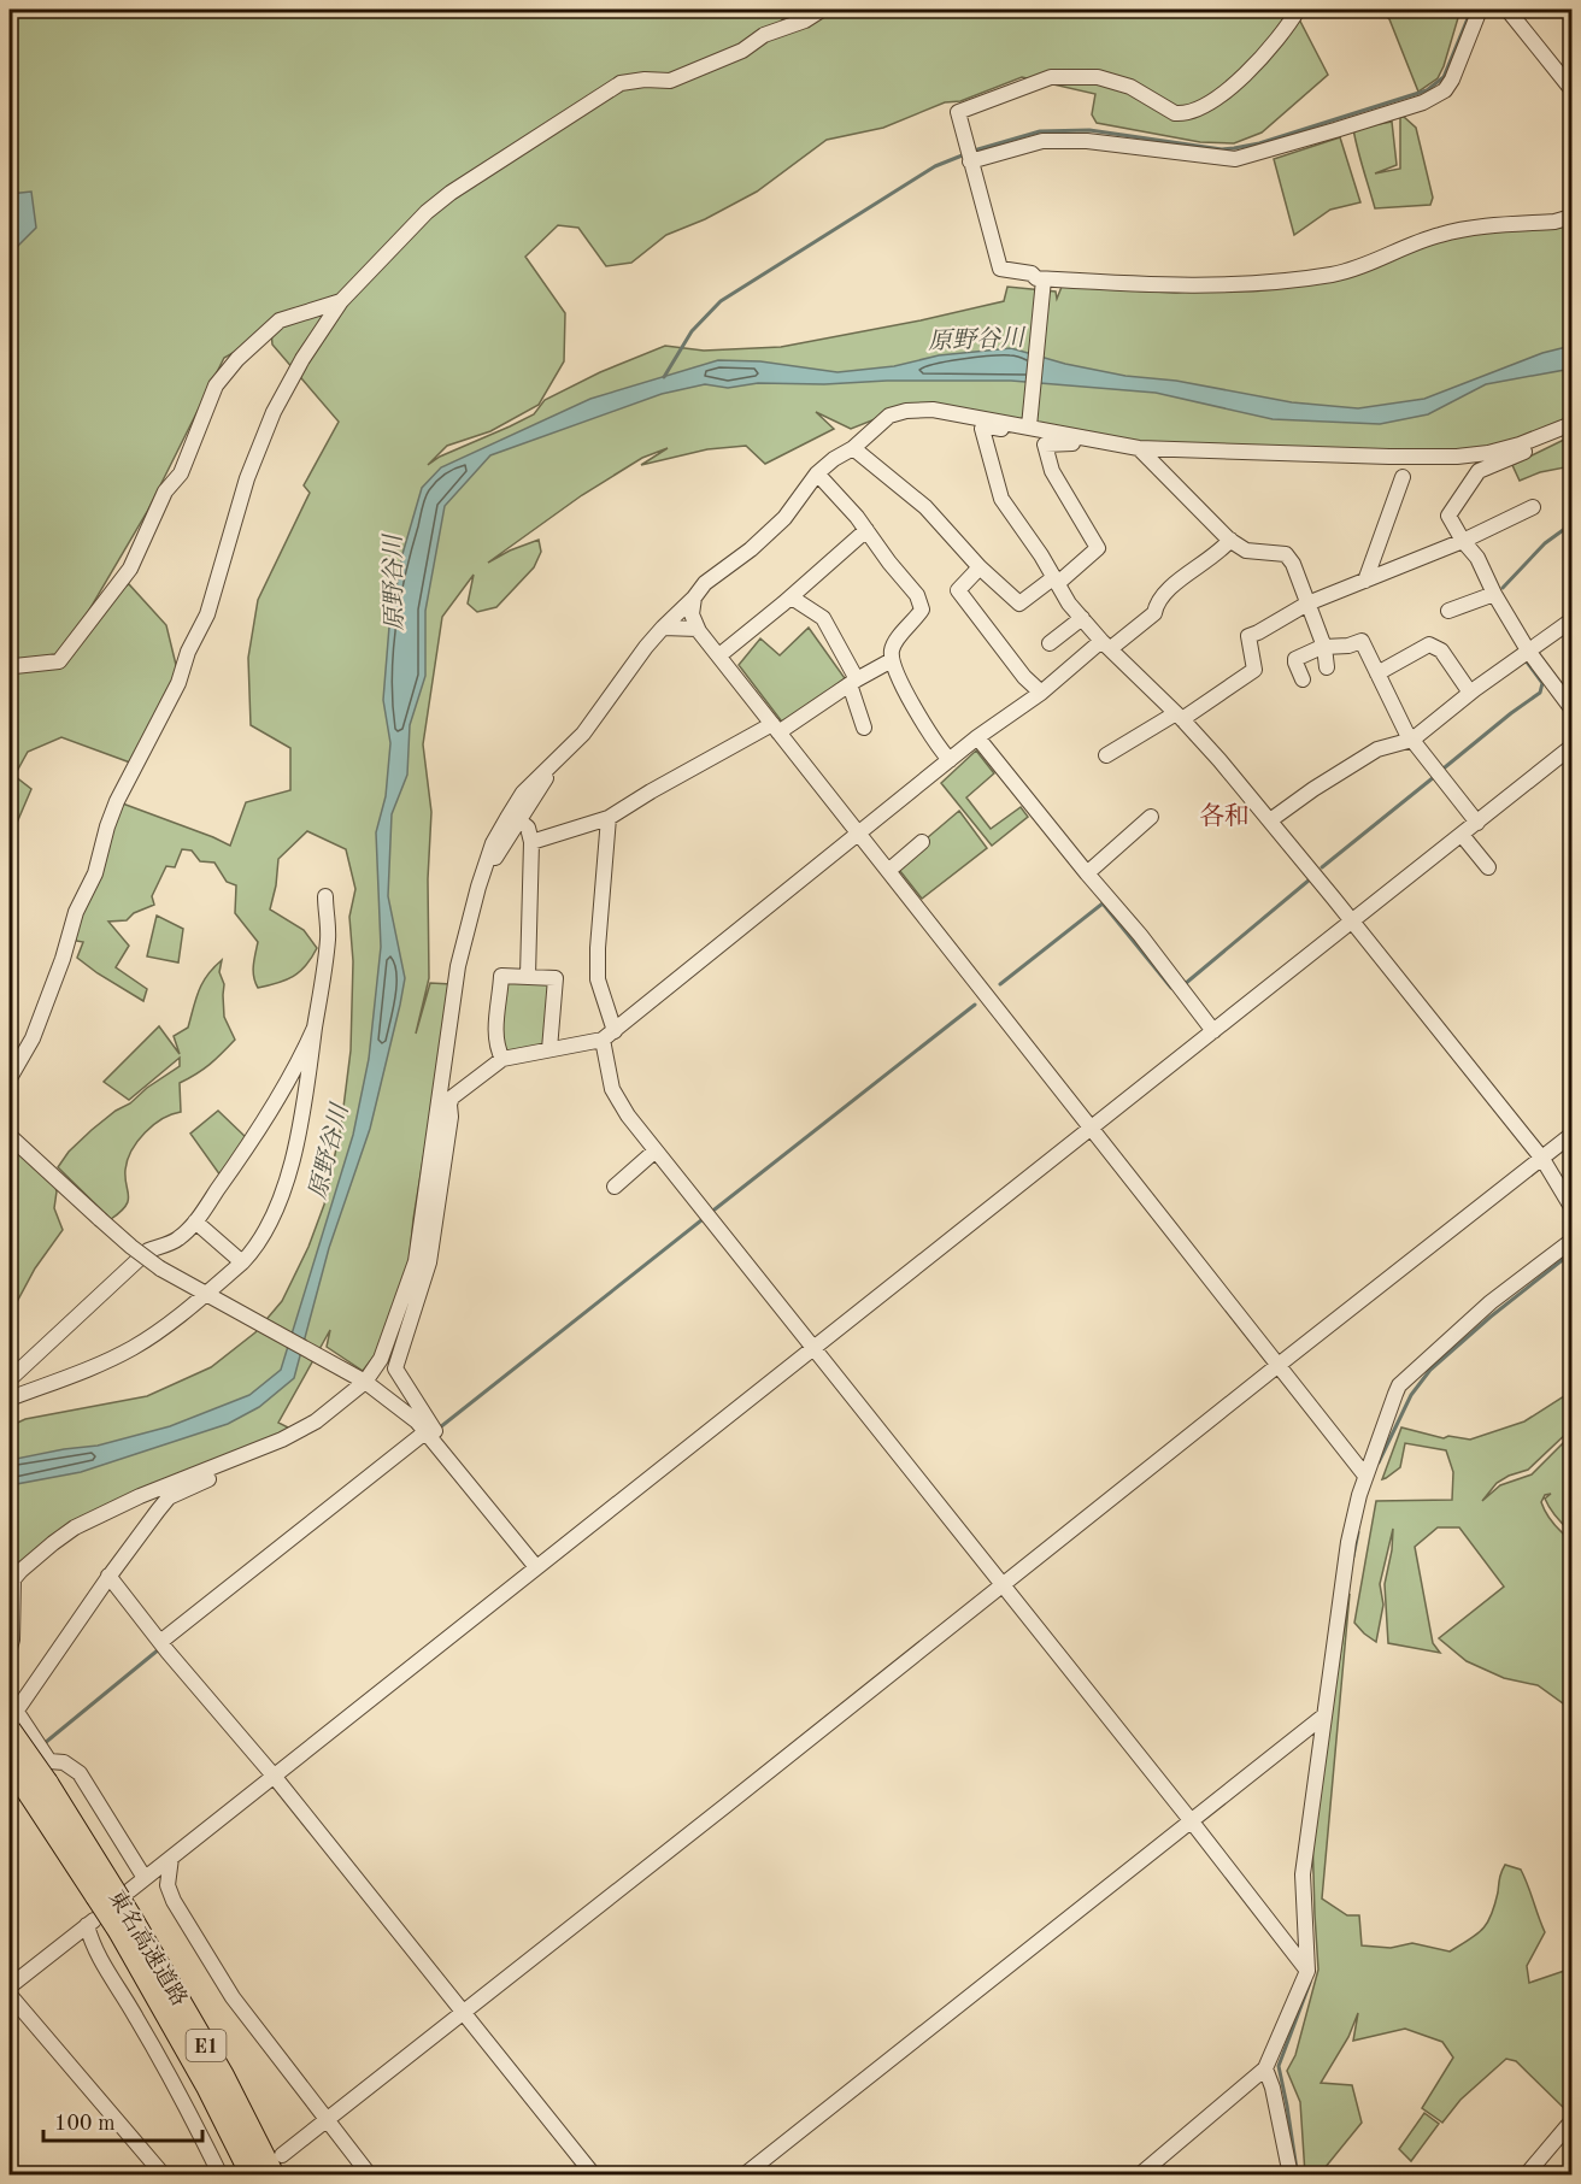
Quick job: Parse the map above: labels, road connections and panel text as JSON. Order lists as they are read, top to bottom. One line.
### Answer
{"streets":{"highway":["東名高速道路","E1"]},"districts":["各和"],"water":["原野谷川"],"scale_bar":"100 m"}
